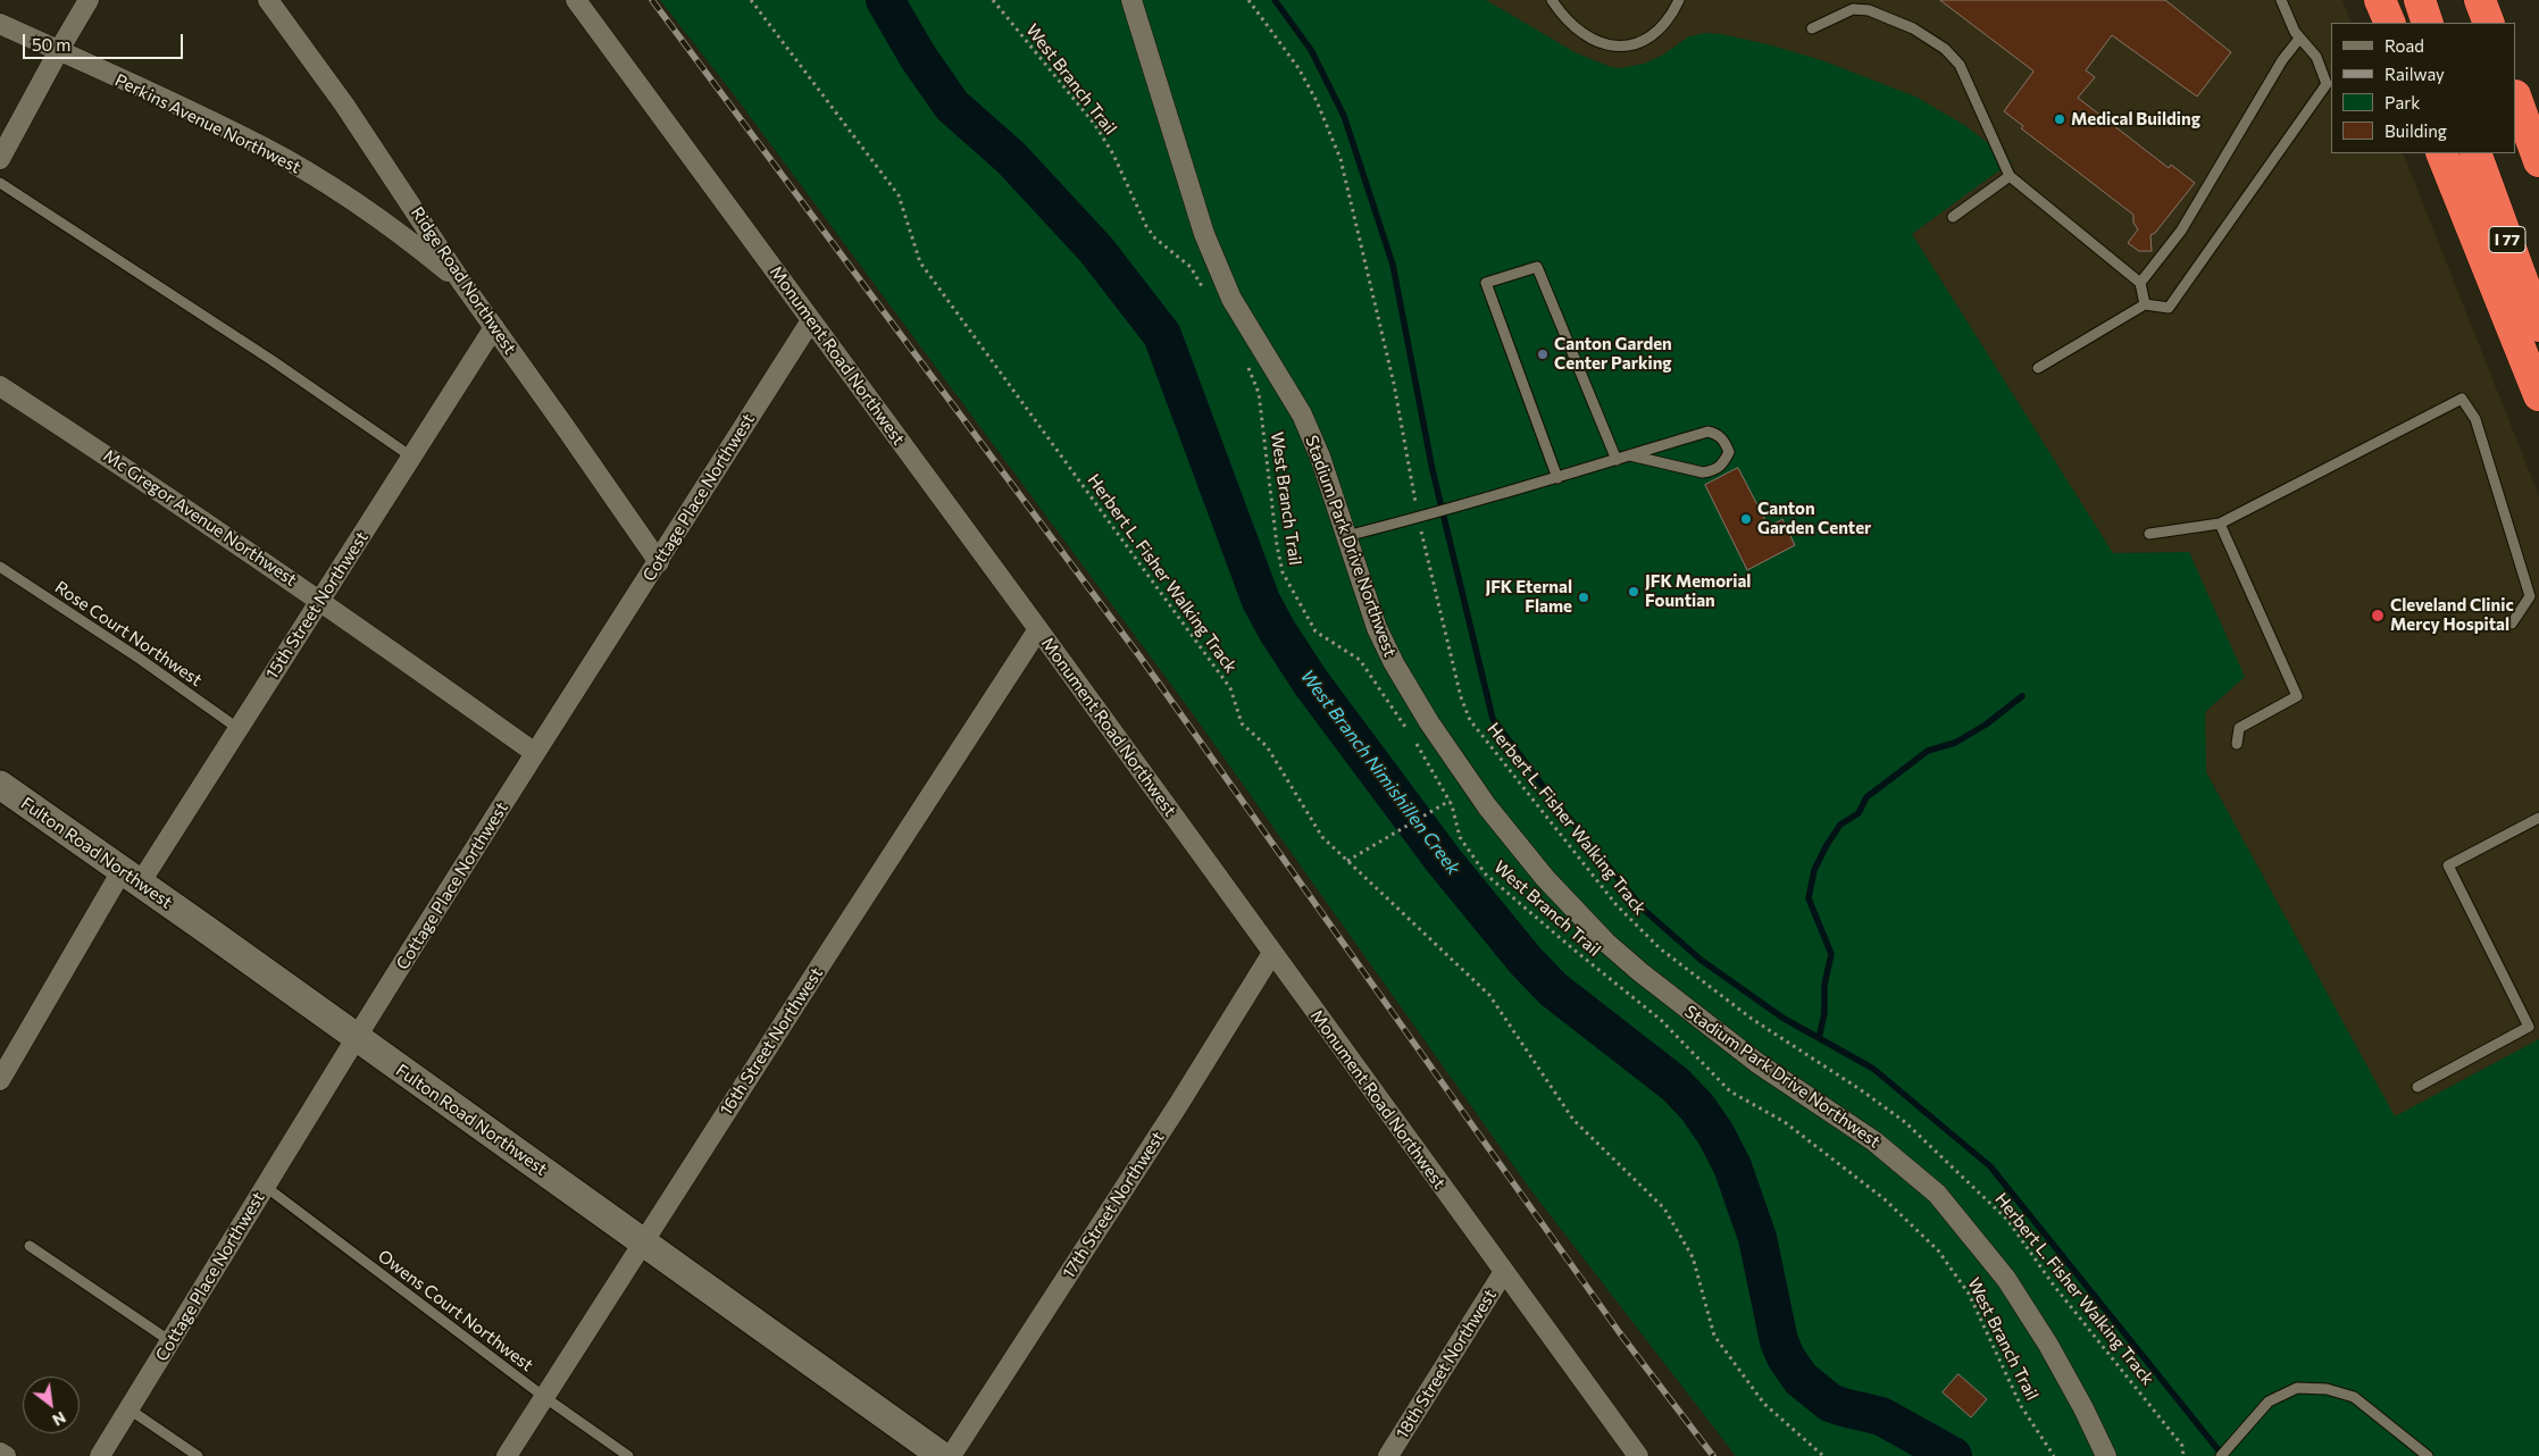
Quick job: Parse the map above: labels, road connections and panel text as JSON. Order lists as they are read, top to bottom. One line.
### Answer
{"streets":{"highway":["I 77"],"main road":["Fulton Road Northwest"],"street":["Perkins Avenue Northwest","Ridge Road Northwest","Monument Road Northwest","Cottage Place Northwest","Mc Gregor Avenue Northwest","Stadium Park Drive Northwest","15th Street Northwest","16th Street Northwest","17th Street Northwest","18th Street Northwest"],"lane":["Rose Court Northwest","Owens Court Northwest"],"path":["West Branch Trail","Herbert L. Fisher Walking Track"]},"crossings":[["Perkins Avenue Northwest","Ridge Road Northwest"],["Ridge Road Northwest","Cottage Place Northwest"],["Ridge Road Northwest","15th Street Northwest"],["Monument Road Northwest","Cottage Place Northwest"],["Monument Road Northwest","16th Street Northwest"],["Monument Road Northwest","17th Street Northwest"],["Monument Road Northwest","18th Street Northwest"],["Cottage Place Northwest","Mc Gregor Avenue Northwest"],["Cottage Place Northwest","Fulton Road Northwest"],["Cottage Place Northwest","Owens Court Northwest"],["Mc Gregor Avenue Northwest","15th Street Northwest"],["15th Street Northwest","Rose Court Northwest"],["15th Street Northwest","Fulton Road Northwest"],["Fulton Road Northwest","16th Street Northwest"],["16th Street Northwest","Owens Court Northwest"]],"water":["West Branch Nimishillen Creek"],"places":["Medical Building","Canton Garden Center Parking","Canton Garden Center","JFK Memorial Fountian","JFK Eternal Flame","Cleveland Clinic Mercy Hospital"],"legend":["Road","Railway","Park","Building"],"scale_bar":"50 m","north":"bottom right"}
